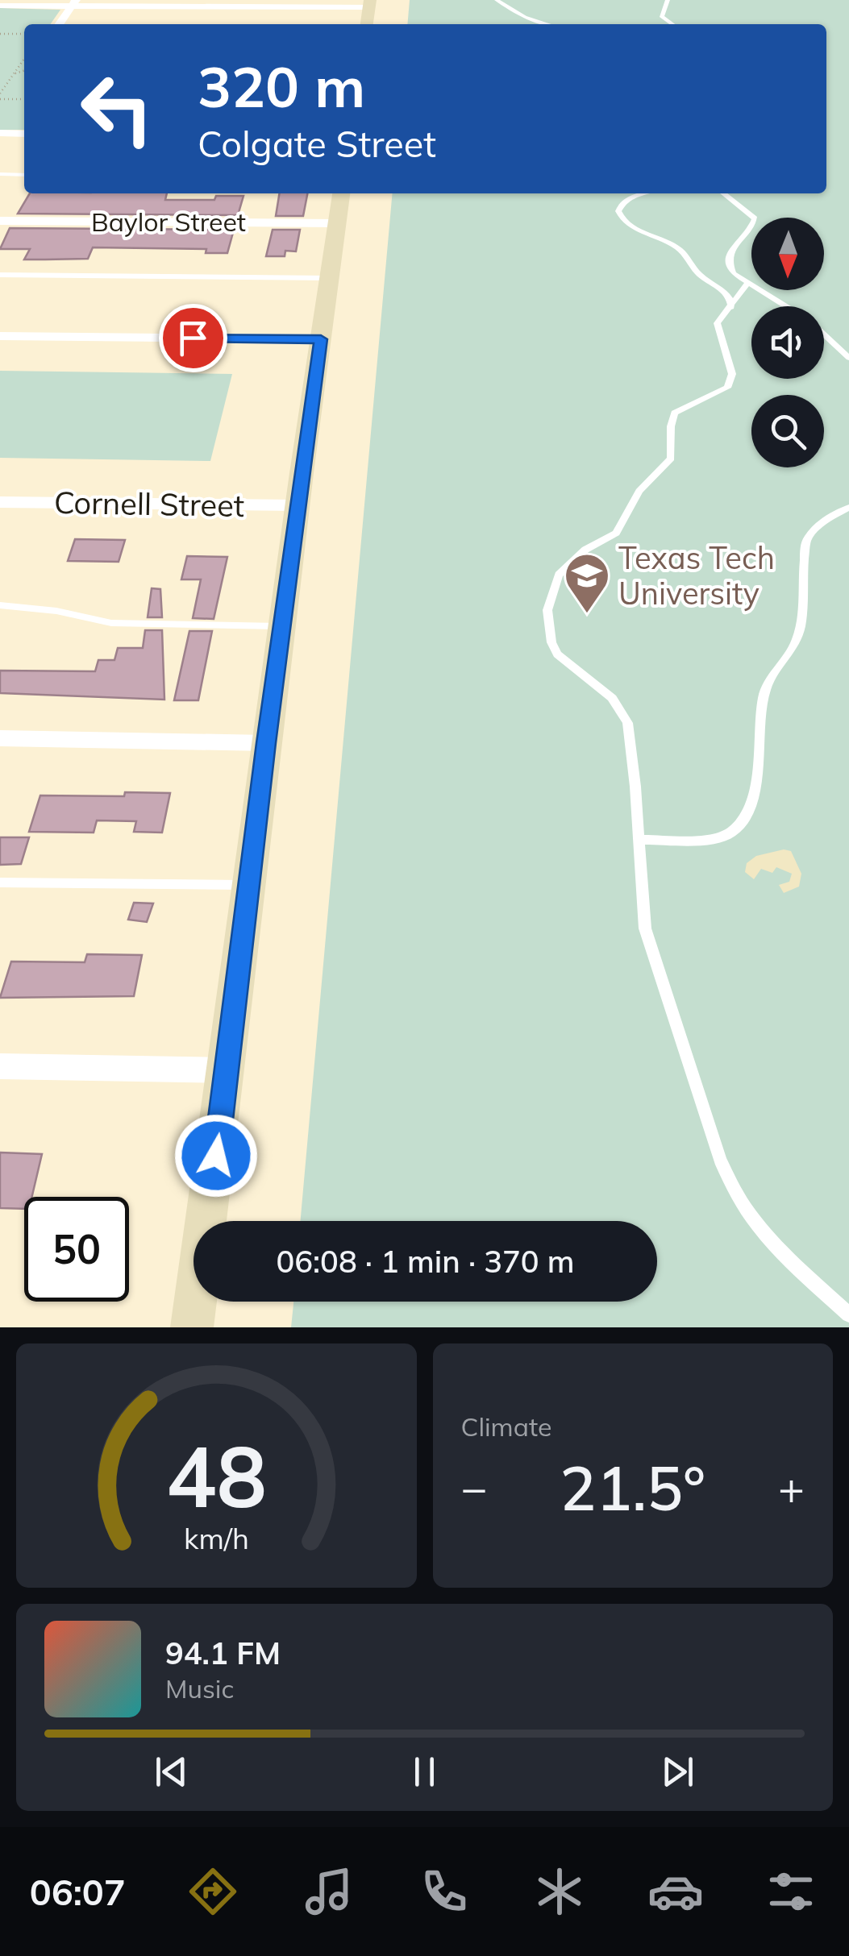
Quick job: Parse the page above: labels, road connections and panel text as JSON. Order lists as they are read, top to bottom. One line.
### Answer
{"streets":{"street":["Baylor Street","Cornell Street"]},"places":{"school or university":["Texas Tech University"]},"north":"bottom","page":{"turn":["320 m","Colgate Street"],"limit":"50","trip":"06:08 · 1 min · 370 m","tile":"Climate","heat":["−","21.5°","+"],"song":["94.1 FM","Music"],"tabs":"06:07","gauge":["48","km/h"]}}
